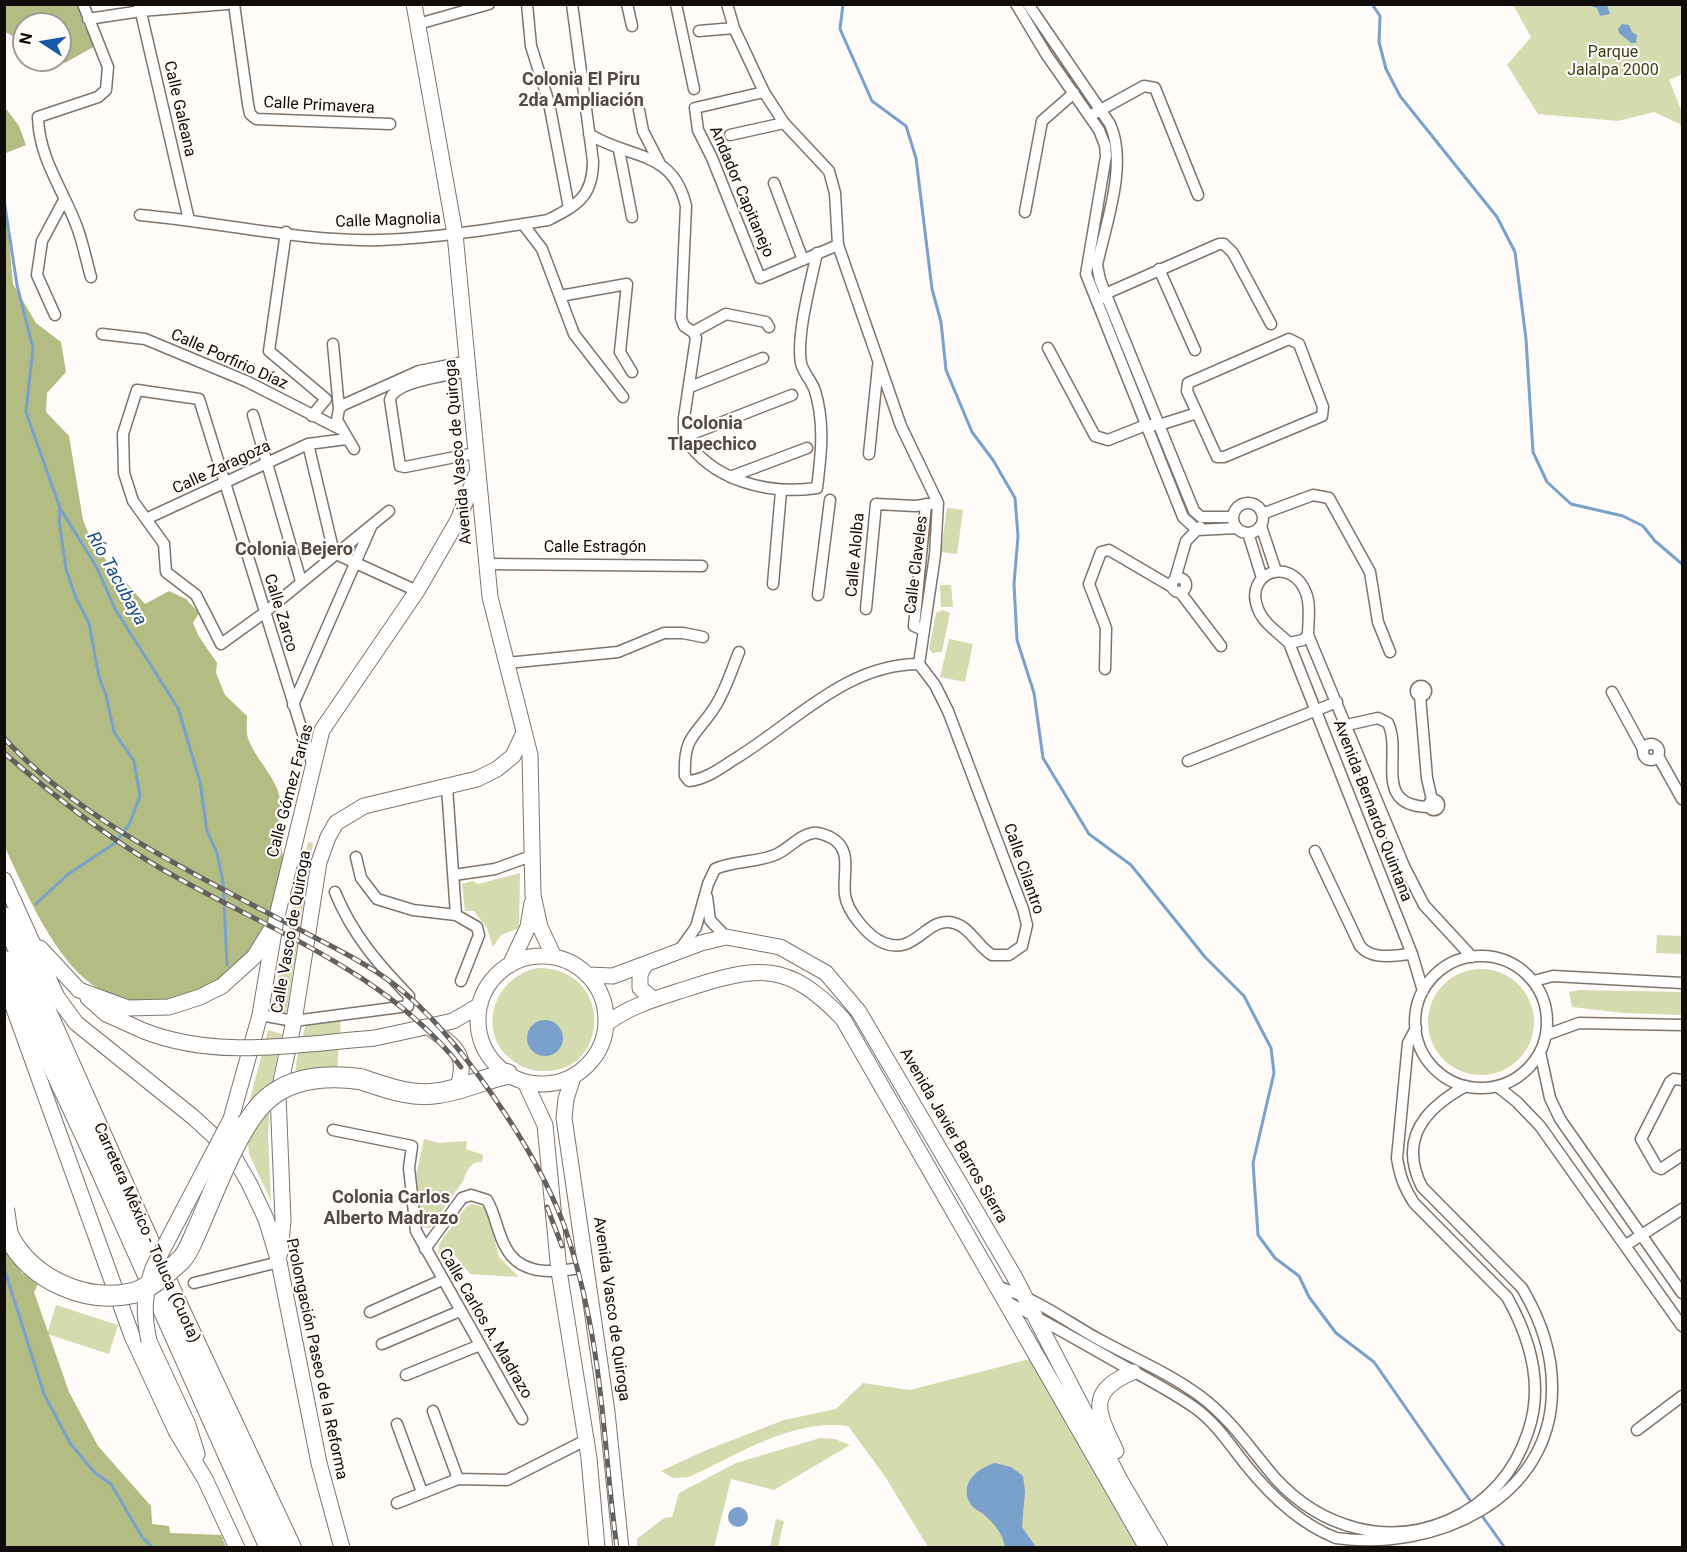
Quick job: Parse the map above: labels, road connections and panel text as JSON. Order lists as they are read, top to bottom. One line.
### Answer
{"streets":{"highway":["Carretera México - Toluca (Cuota)"],"street":["Calle Primavera","Calle Galeana","Andador Capitanejo","Calle Magnolia","Calle Porfirio Díaz","Avenida Vasco de Quiroga","Calle Zaragoza","Calle Estragón","Calle Alolba","Calle Claveles","Calle Zarco","Calle Gómez Farías","Avenida Bernardo Quintana","Calle Cilantro","Calle Vasco de Quiroga","Avenida Javier Barros Sierra","Calle Carlos A. Madrazo","Prolongación Paseo de la Reforma"]},"crossings":[["Calle Galeana","Calle Magnolia"],["Andador Capitanejo","Calle Claveles"],["Calle Magnolia","Avenida Vasco de Quiroga"],["Avenida Vasco de Quiroga","Calle Estragón"],["Avenida Vasco de Quiroga","Calle Gómez Farías"],["Avenida Vasco de Quiroga","Calle Vasco de Quiroga"],["Avenida Vasco de Quiroga","Avenida Javier Barros Sierra"],["Calle Zaragoza","Calle Zarco"],["Calle Claveles","Calle Cilantro"],["Calle Zarco","Calle Gómez Farías"],["Calle Cilantro","Avenida Javier Barros Sierra"],["Calle Vasco de Quiroga","Prolongación Paseo de la Reforma"]],"districts":["Colonia El Piru 2da Ampliación","Colonia Tlapechico","Colonia Bejero","Colonia Carlos Alberto Madrazo"],"water":["Río Tacubaya"],"parks":["Parque Jalalpa 2000"],"north":"left"}
